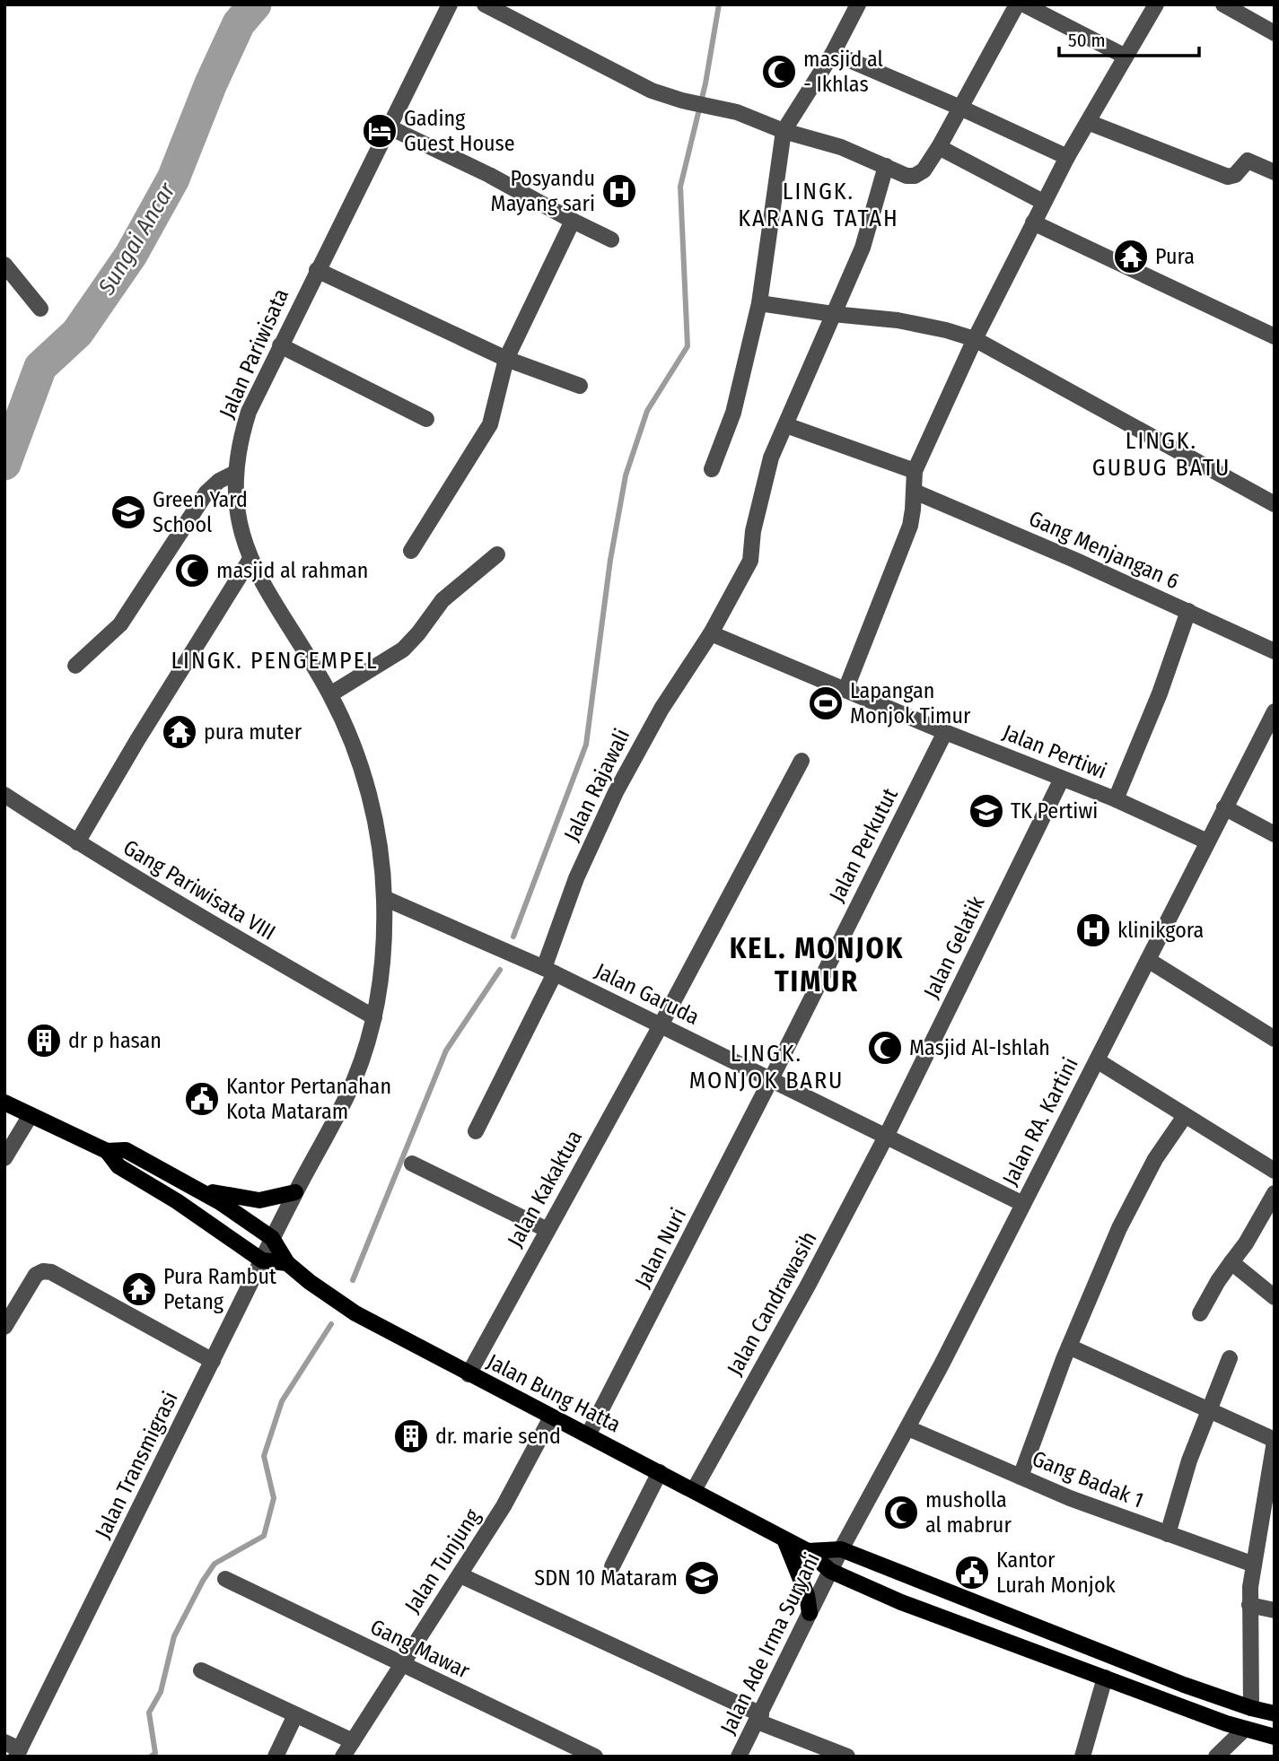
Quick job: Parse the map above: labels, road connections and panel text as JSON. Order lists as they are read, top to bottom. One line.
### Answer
{"streets":{"main road":["Jalan Bung Hatta"],"street":["Jalan Pariwisata","Gang Menjangan 6","Jalan Pertiwi","Jalan Rajawali","Jalan Perkutut","Gang Pariwisata VIII","Jalan Gelatik","Jalan Garuda","Jalan RA. Kartini","Jalan Kakaktua","Jalan Nuri","Jalan Candrawasih","Jalan Transmigrasi","Gang Badak 1","Jalan Tunjung","Jalan Ade Irma Suryani","Gang Mawar"]},"crossings":[["Jalan Pariwisata","Gang Pariwisata VIII"],["Jalan Pariwisata","Jalan Garuda"],["Jalan Pariwisata","Jalan Transmigrasi"],["Jalan Pertiwi","Jalan Rajawali"],["Jalan Pertiwi","Jalan Perkutut"],["Jalan Pertiwi","Jalan Gelatik"],["Jalan Pertiwi","Jalan RA. Kartini"],["Jalan Rajawali","Jalan Garuda"],["Jalan Perkutut","Jalan Garuda"],["Jalan Perkutut","Jalan Nuri"],["Jalan Gelatik","Jalan Garuda"],["Jalan Gelatik","Jalan Candrawasih"],["Jalan Garuda","Jalan RA. Kartini"],["Jalan Garuda","Jalan Kakaktua"],["Jalan Garuda","Jalan Nuri"],["Jalan Garuda","Jalan Candrawasih"],["Jalan RA. Kartini","Gang Badak 1"],["Jalan RA. Kartini","Jalan Ade Irma Suryani"],["Jalan Kakaktua","Jalan Bung Hatta"],["Jalan Nuri","Jalan Bung Hatta"],["Jalan Candrawasih","Jalan Bung Hatta"],["Jalan Bung Hatta","Jalan Tunjung"],["Jalan Tunjung","Gang Mawar"]],"districts":["LINGK. KARANG TATAH","LINGK. GUBUG BATU","LINGK. PENGEMPEL","KEL. MONJOK TIMUR","LINGK. MONJOK BARU"],"water":["Sungai Ancar"],"places":{"mosque":["masjid al - Ikhlas","masjid al rahman","Masjid Al-Ishlah","musholla al mabrur"],"hotel":["Gading Guest House"],"hospital":["Posyandu Mayang sari","klinikgora"],"temple":["Pura","pura muter","Pura Rambut Petang"],"school or university":["Green Yard School","TK Pertiwi","SDN 10 Mataram"],"sports":["Lapangan Monjok Timur"],"building":["dr p hasan","dr. marie send"],"public building":["Kantor Pertanahan Kota Mataram","Kantor Lurah Monjok"]},"scale_bar":"50 m"}
